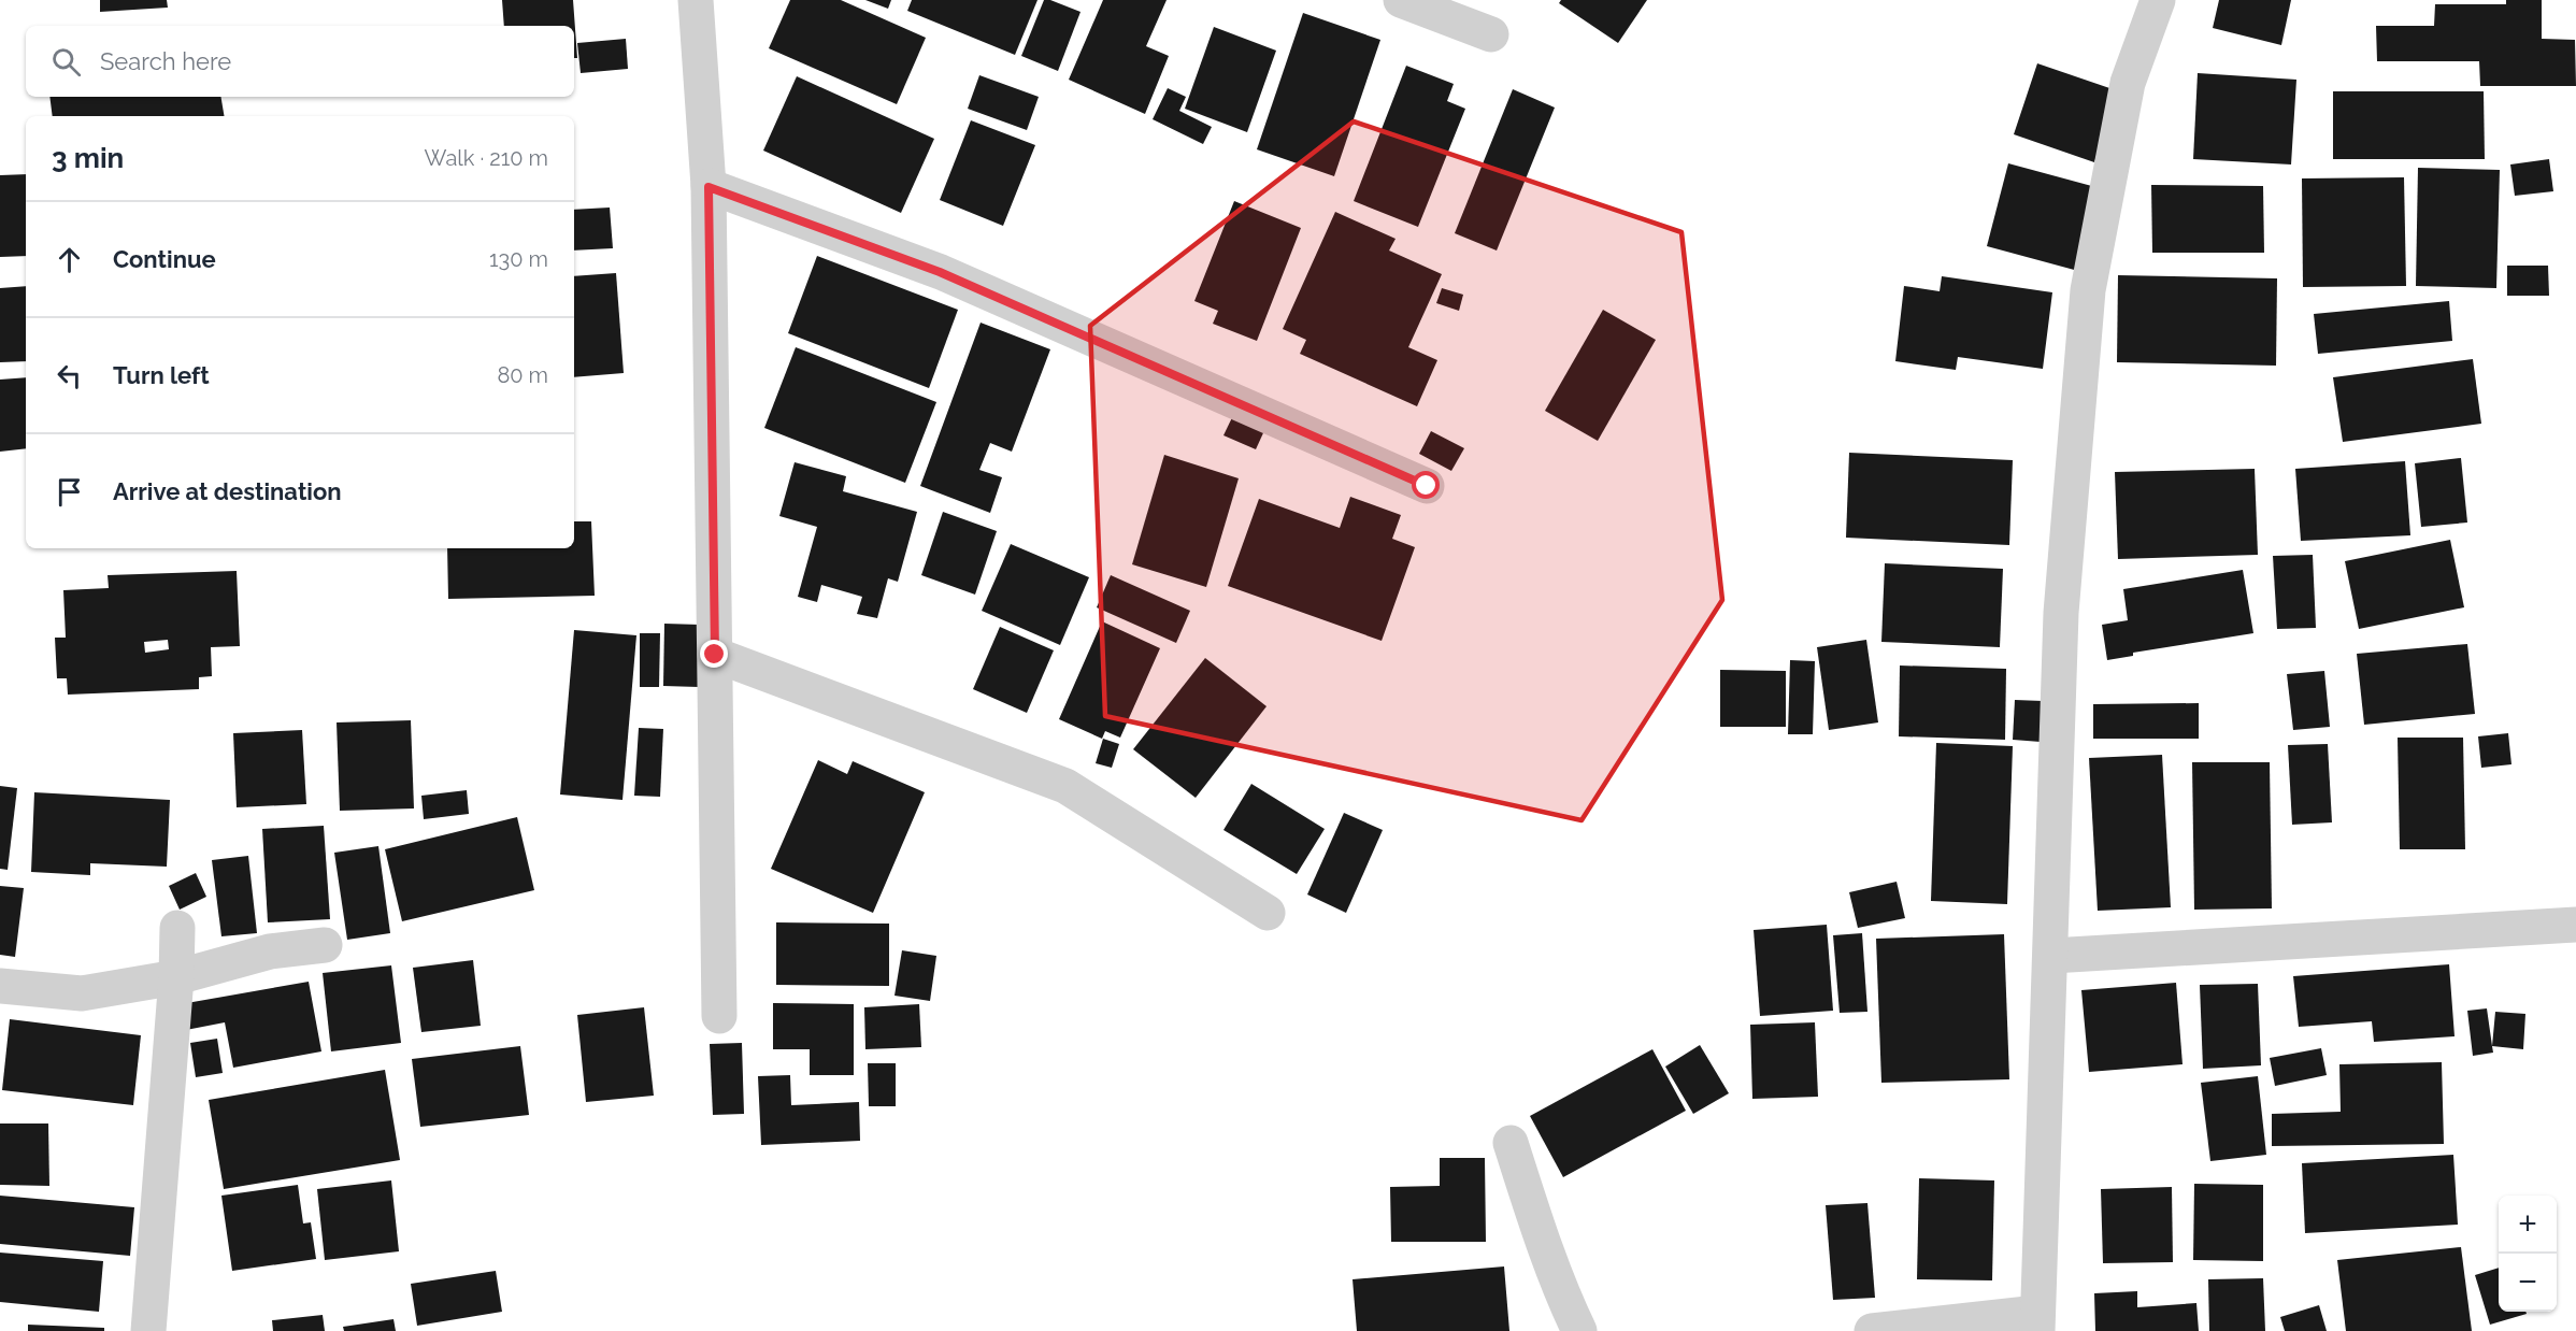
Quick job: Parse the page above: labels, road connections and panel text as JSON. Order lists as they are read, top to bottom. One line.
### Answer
{"page":{"search":"Search here","heading":["3 min","Walk · 210 m"],"list":[["Continue","130 m"],["Turn left","80 m"],"Arrive at destination"],"map_buttons":["+","−"]}}
